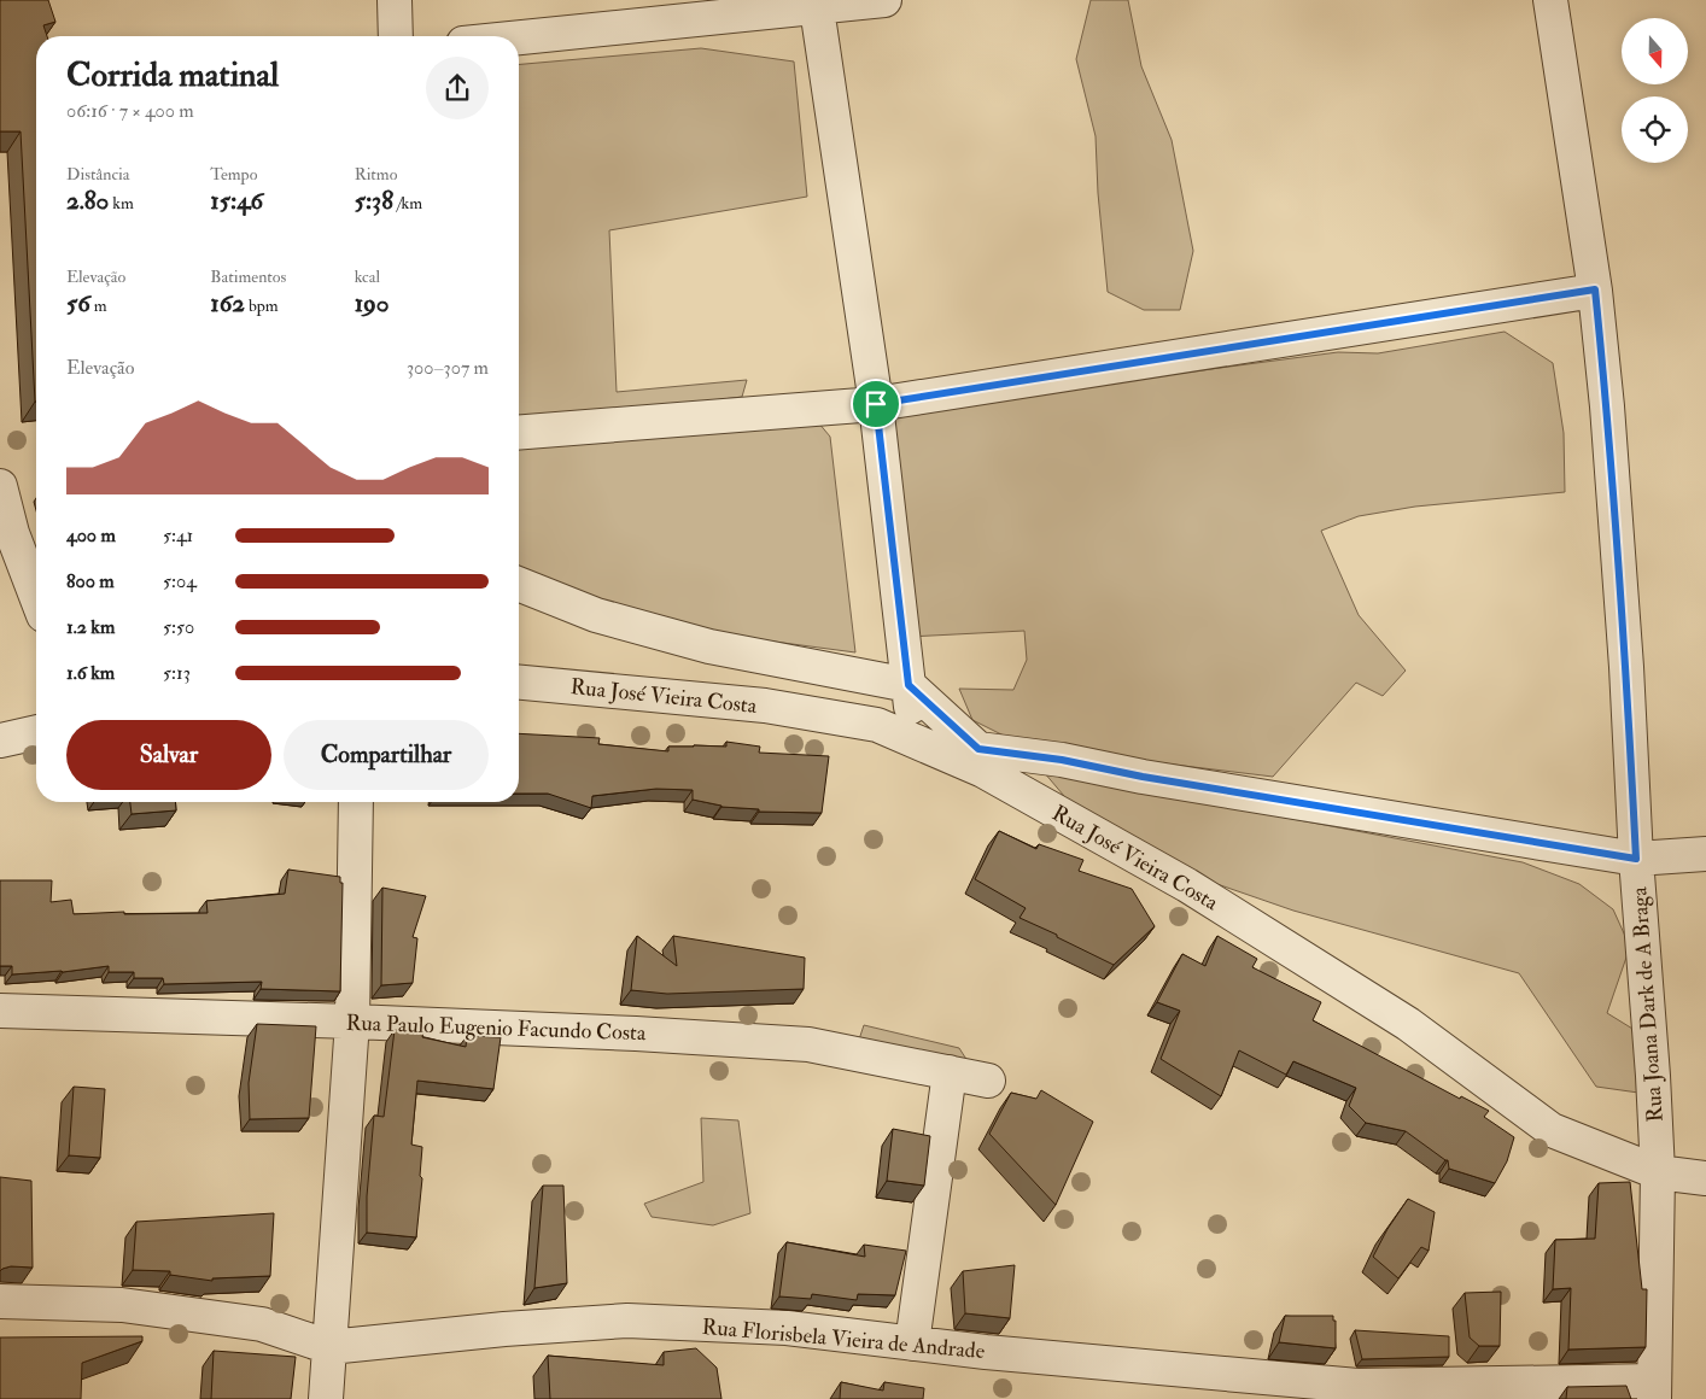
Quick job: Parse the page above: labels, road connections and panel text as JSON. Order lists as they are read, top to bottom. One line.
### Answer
{"streets":{"street":["Rua José Vieira Costa","Rua Joana Dark de A Braga","Rua Paulo Eugenio Facundo Costa","Rua Florisbela Vieira de Andrade"]},"crossings":[["Rua José Vieira Costa","Rua Joana Dark de A Braga"],["Rua Joana Dark de A Braga","Rua Florisbela Vieira de Andrade"]],"north":"bottom","page":{"heading":["Corrida matinal","06:16 · 7 × 400 m"],"stats":[["Distância","2.80 km"],["Tempo","15:46"],["Ritmo","5:38 /km"],["Elevação","56 m"],["Batimentos","162 bpm"],["kcal","190"]],"chart":["Elevação","300–307 m"],"list":[{"name":"400 m","note":"5:41"},{"name":"800 m","note":"5:04"},{"name":"1.2 km","note":"5:50"},{"name":"1.6 km","note":"5:13"}],"buttons":["Salvar","Compartilhar"]}}
